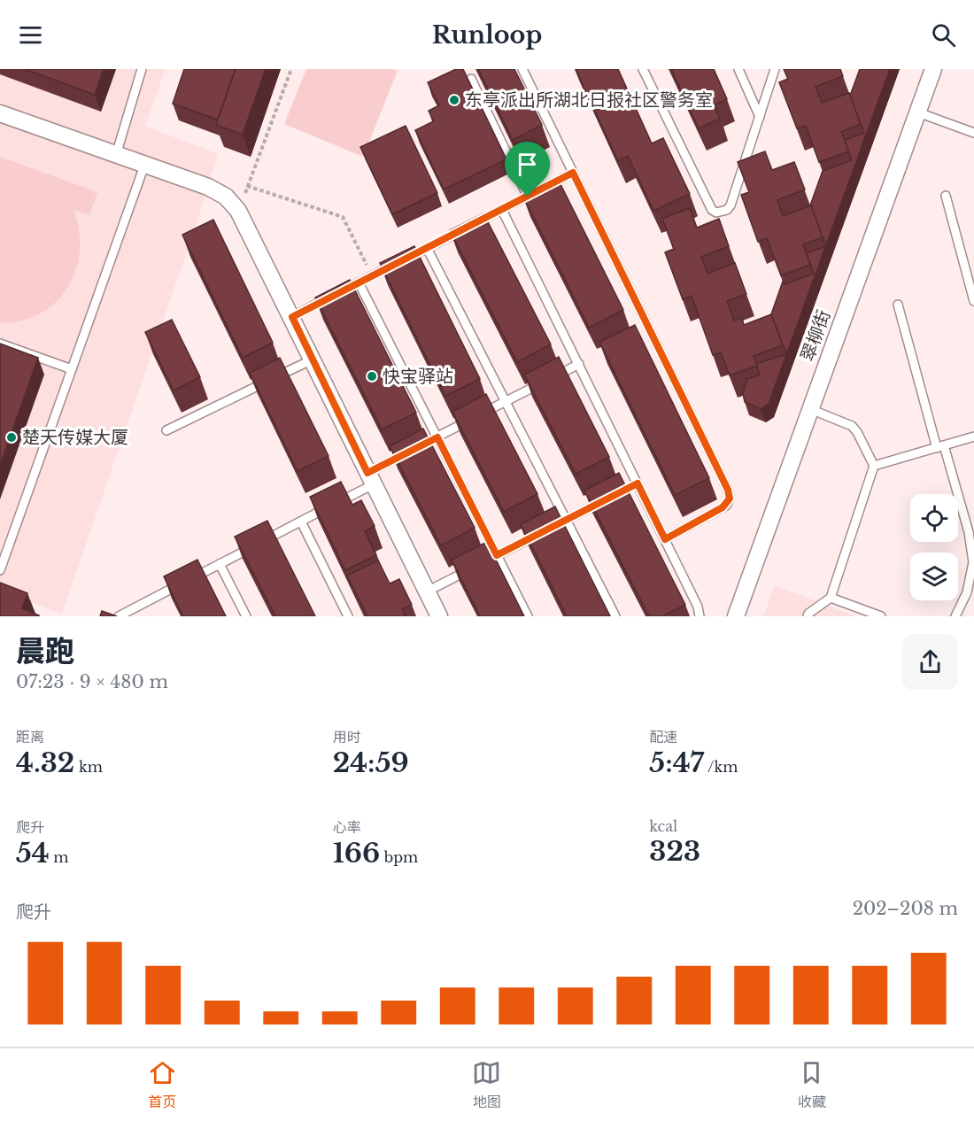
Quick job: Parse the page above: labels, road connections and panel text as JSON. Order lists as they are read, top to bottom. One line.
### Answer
{"streets":{"street":["翠柳街"]},"places":["东亭派出所湖北日报社区警务室","快宝驿站","楚天传媒大厦"],"page":{"header":"Runloop","heading":["晨跑","07:23 · 9 × 480 m"],"stats":[["距离","4.32 km"],["用时","24:59"],["配速","5:47 /km"],["爬升","54 m"],["心率","166 bpm"],["kcal","323"]],"chart":["爬升","202–208 m"],"tabs":["首页","地图","收藏"]}}
